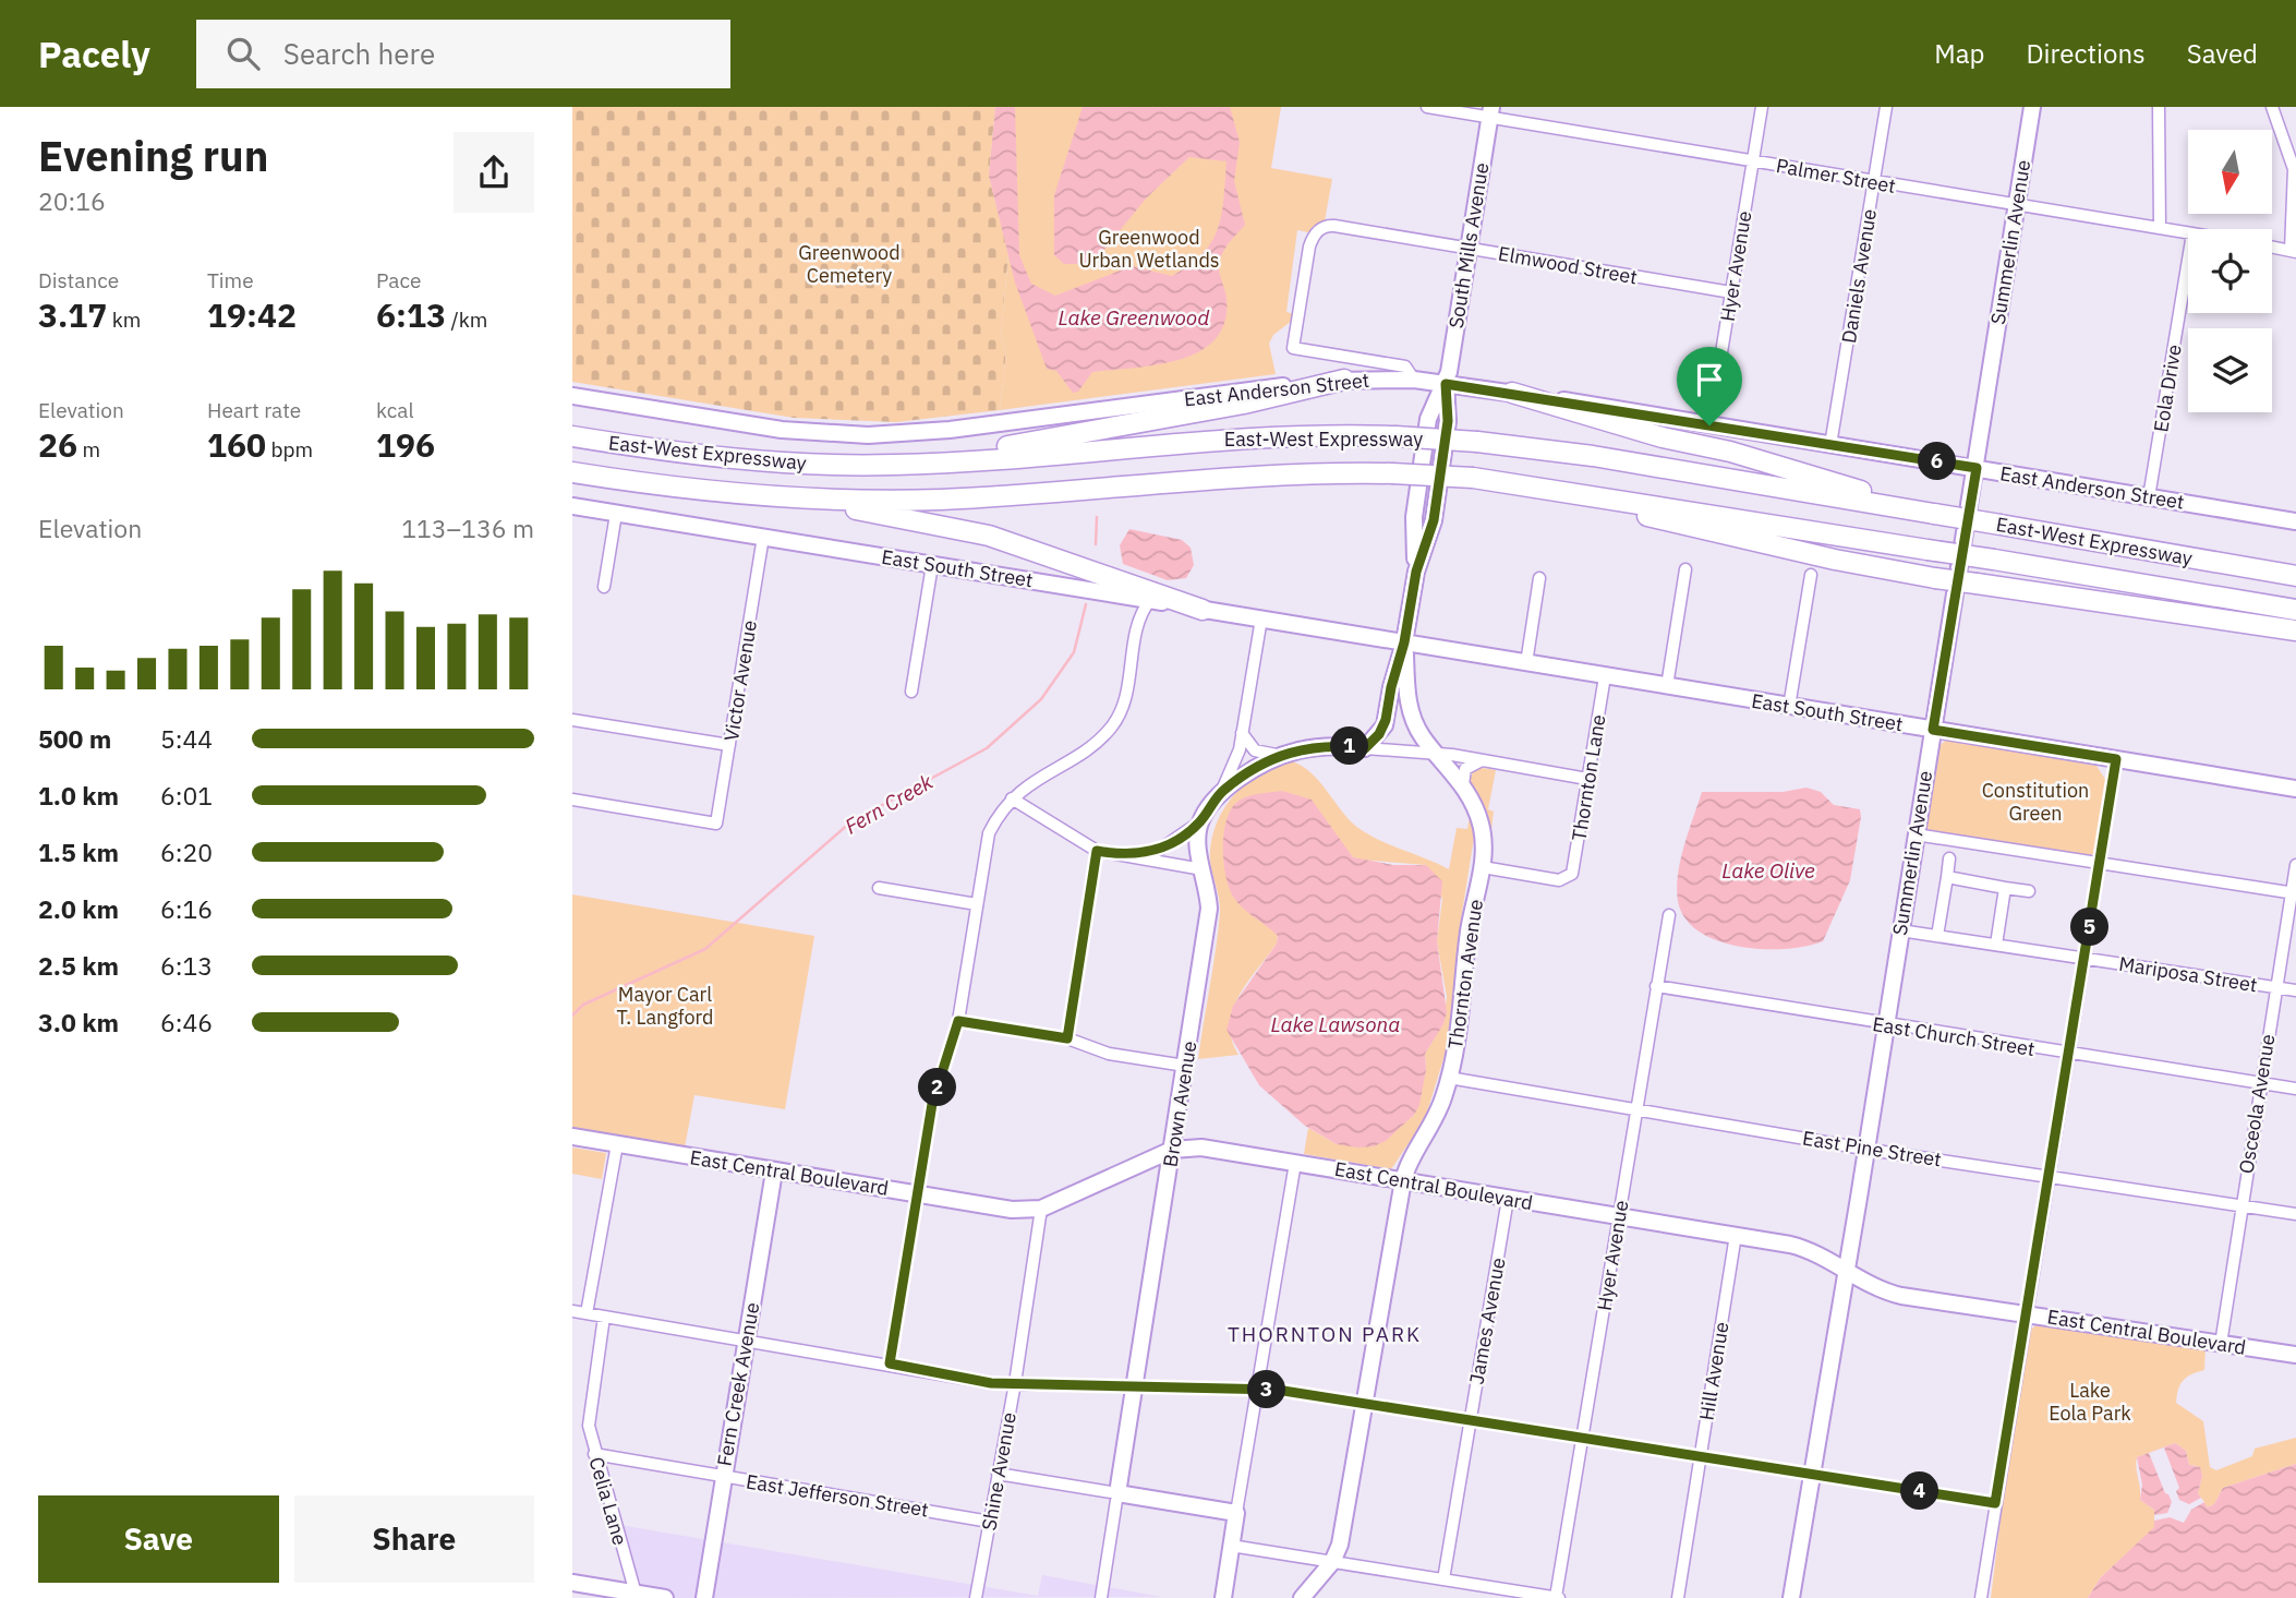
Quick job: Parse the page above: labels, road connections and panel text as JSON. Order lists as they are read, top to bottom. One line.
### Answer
{"streets":{"highway":["East-West Expressway"],"street":["Palmer Street","Summerlin Avenue","South Mills Avenue","Elmwood Street","Hyer Avenue","Daniels Avenue","Eola Drive","East Anderson Street","East South Street","Victor Avenue","Thornton Lane","Thornton Avenue","Mariposa Street","East Church Street","Brown Avenue","Osceola Avenue","East Pine Street","East Central Boulevard","James Avenue","Hill Avenue","Fern Creek Avenue","Shine Avenue","East Jefferson Street","Celia Lane"]},"crossings":[["Palmer Street","Summerlin Avenue"],["Palmer Street","South Mills Avenue"],["Palmer Street","Hyer Avenue"],["Palmer Street","Daniels Avenue"],["Summerlin Avenue","East Anderson Street"],["Summerlin Avenue","East South Street"],["Summerlin Avenue","Mariposa Street"],["Summerlin Avenue","East Church Street"],["Summerlin Avenue","East Pine Street"],["Summerlin Avenue","East Central Boulevard"],["South Mills Avenue","Elmwood Street"],["South Mills Avenue","East Anderson Street"],["South Mills Avenue","East South Street"],["South Mills Avenue","Thornton Avenue"],["Elmwood Street","Hyer Avenue"],["Elmwood Street","East Anderson Street"],["Hyer Avenue","East Anderson Street"],["Hyer Avenue","East Church Street"],["Hyer Avenue","East Pine Street"],["Hyer Avenue","East Central Boulevard"],["Daniels Avenue","East Anderson Street"],["Eola Drive","East Anderson Street"],["East South Street","Victor Avenue"],["East South Street","Thornton Lane"],["East South Street","Thornton Avenue"],["Thornton Lane","Thornton Avenue"],["Thornton Avenue","East Pine Street"],["Thornton Avenue","East Central Boulevard"],["Mariposa Street","Osceola Avenue"],["East Church Street","Osceola Avenue"],["Brown Avenue","East Central Boulevard"],["Osceola Avenue","East Pine Street"],["Osceola Avenue","East Central Boulevard"],["East Central Boulevard","James Avenue"],["East Central Boulevard","Hill Avenue"],["East Central Boulevard","Fern Creek Avenue"],["East Central Boulevard","Shine Avenue"],["Fern Creek Avenue","East Jefferson Street"],["Shine Avenue","East Jefferson Street"],["East Jefferson Street","Celia Lane"]],"districts":["THORNTON PARK"],"water":["Lake Greenwood","Fern Creek","Lake Olive","Lake Lawsona"],"parks":["Greenwood Urban Wetlands","Greenwood Cemetery","Constitution Green","Mayor Carl T. Langford","Lake Eola Park"],"north":"bottom","page":{"header":"Pacely","search":"Search here","nav":["Map","Directions","Saved"],"heading":["Evening run","20:16"],"stats":[["Distance","3.17 km"],["Time","19:42"],["Pace","6:13 /km"],["Elevation","26 m"],["Heart rate","160 bpm"],["kcal","196"]],"pins":["6","1","5","2","3","4"],"chart":["Elevation","113–136 m"],"list":[{"name":"500 m","note":"5:44"},{"name":"1.0 km","note":"6:01"},{"name":"1.5 km","note":"6:20"},{"name":"2.0 km","note":"6:16"},{"name":"2.5 km","note":"6:13"},{"name":"3.0 km","note":"6:46"}],"buttons":["Save","Share"]}}
